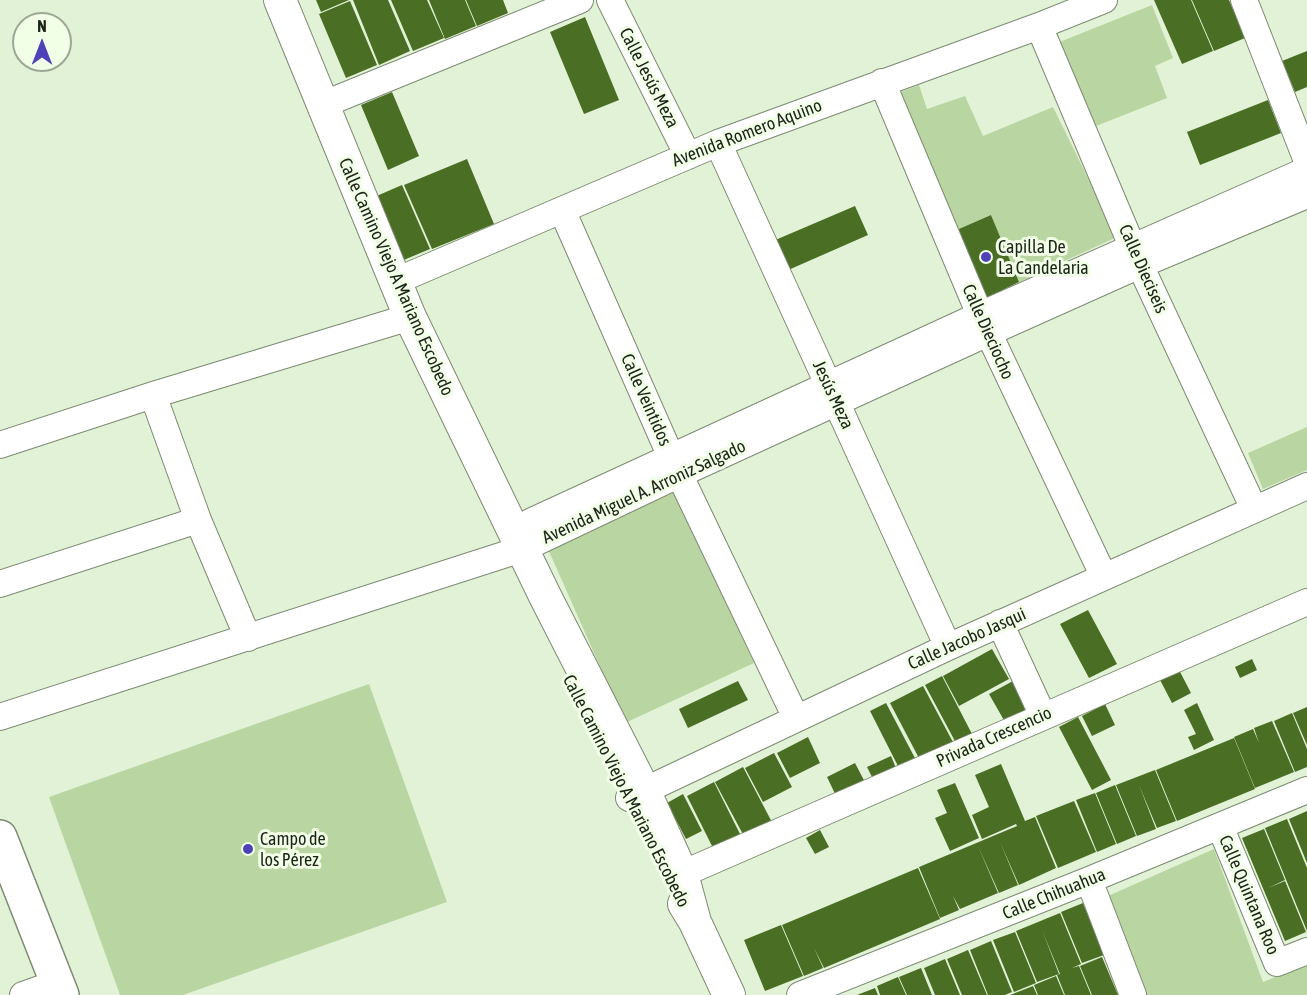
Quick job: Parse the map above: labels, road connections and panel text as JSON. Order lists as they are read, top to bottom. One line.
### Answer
{"streets":{"street":["Calle Jesús Meza","Avenida Romero Aquino","Calle Dieciseis","Calle Camino Viejo A Mariano Escobedo","Calle Dieciocho","Jesús Meza","Calle Veintidos","Avenida Miguel A. Arroniz Salgado","Calle Jacobo Jasqui","Privada Crescencio","Calle Chihuahua","Calle Quintana Roo"]},"crossings":[["Calle Jesús Meza","Avenida Romero Aquino"],["Avenida Romero Aquino","Calle Dieciseis"],["Avenida Romero Aquino","Calle Camino Viejo A Mariano Escobedo"],["Avenida Romero Aquino","Calle Dieciocho"],["Avenida Romero Aquino","Jesús Meza"],["Avenida Romero Aquino","Calle Veintidos"],["Calle Dieciseis","Avenida Miguel A. Arroniz Salgado"],["Calle Dieciseis","Calle Jacobo Jasqui"],["Calle Camino Viejo A Mariano Escobedo","Avenida Miguel A. Arroniz Salgado"],["Calle Camino Viejo A Mariano Escobedo","Calle Jacobo Jasqui"],["Calle Camino Viejo A Mariano Escobedo","Privada Crescencio"],["Calle Dieciocho","Avenida Miguel A. Arroniz Salgado"],["Calle Dieciocho","Calle Jacobo Jasqui"],["Jesús Meza","Avenida Miguel A. Arroniz Salgado"],["Jesús Meza","Calle Jacobo Jasqui"],["Calle Veintidos","Avenida Miguel A. Arroniz Salgado"],["Calle Veintidos","Calle Jacobo Jasqui"],["Calle Chihuahua","Calle Quintana Roo"]],"places":["Capilla De La Candelaria","Campo de los Pérez"],"north":"top"}
